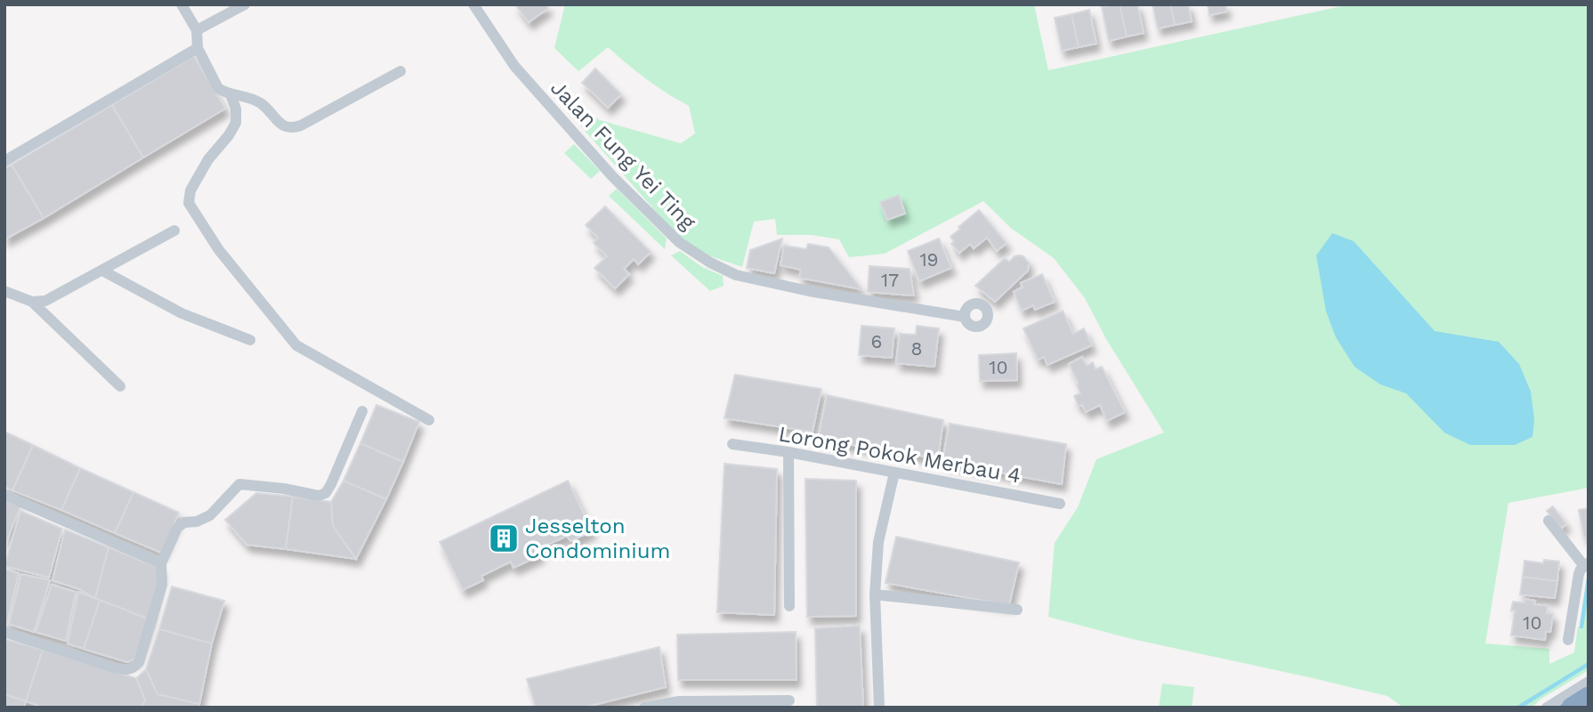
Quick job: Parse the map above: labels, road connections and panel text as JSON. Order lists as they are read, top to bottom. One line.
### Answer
{"streets":{"street":["Jalan Fung Yei Ting","Lorong Pokok Merbau 4"]},"places":{"building":["Jesselton Condominium"]},"house_numbers":["19","17","6","8","10","10"]}
